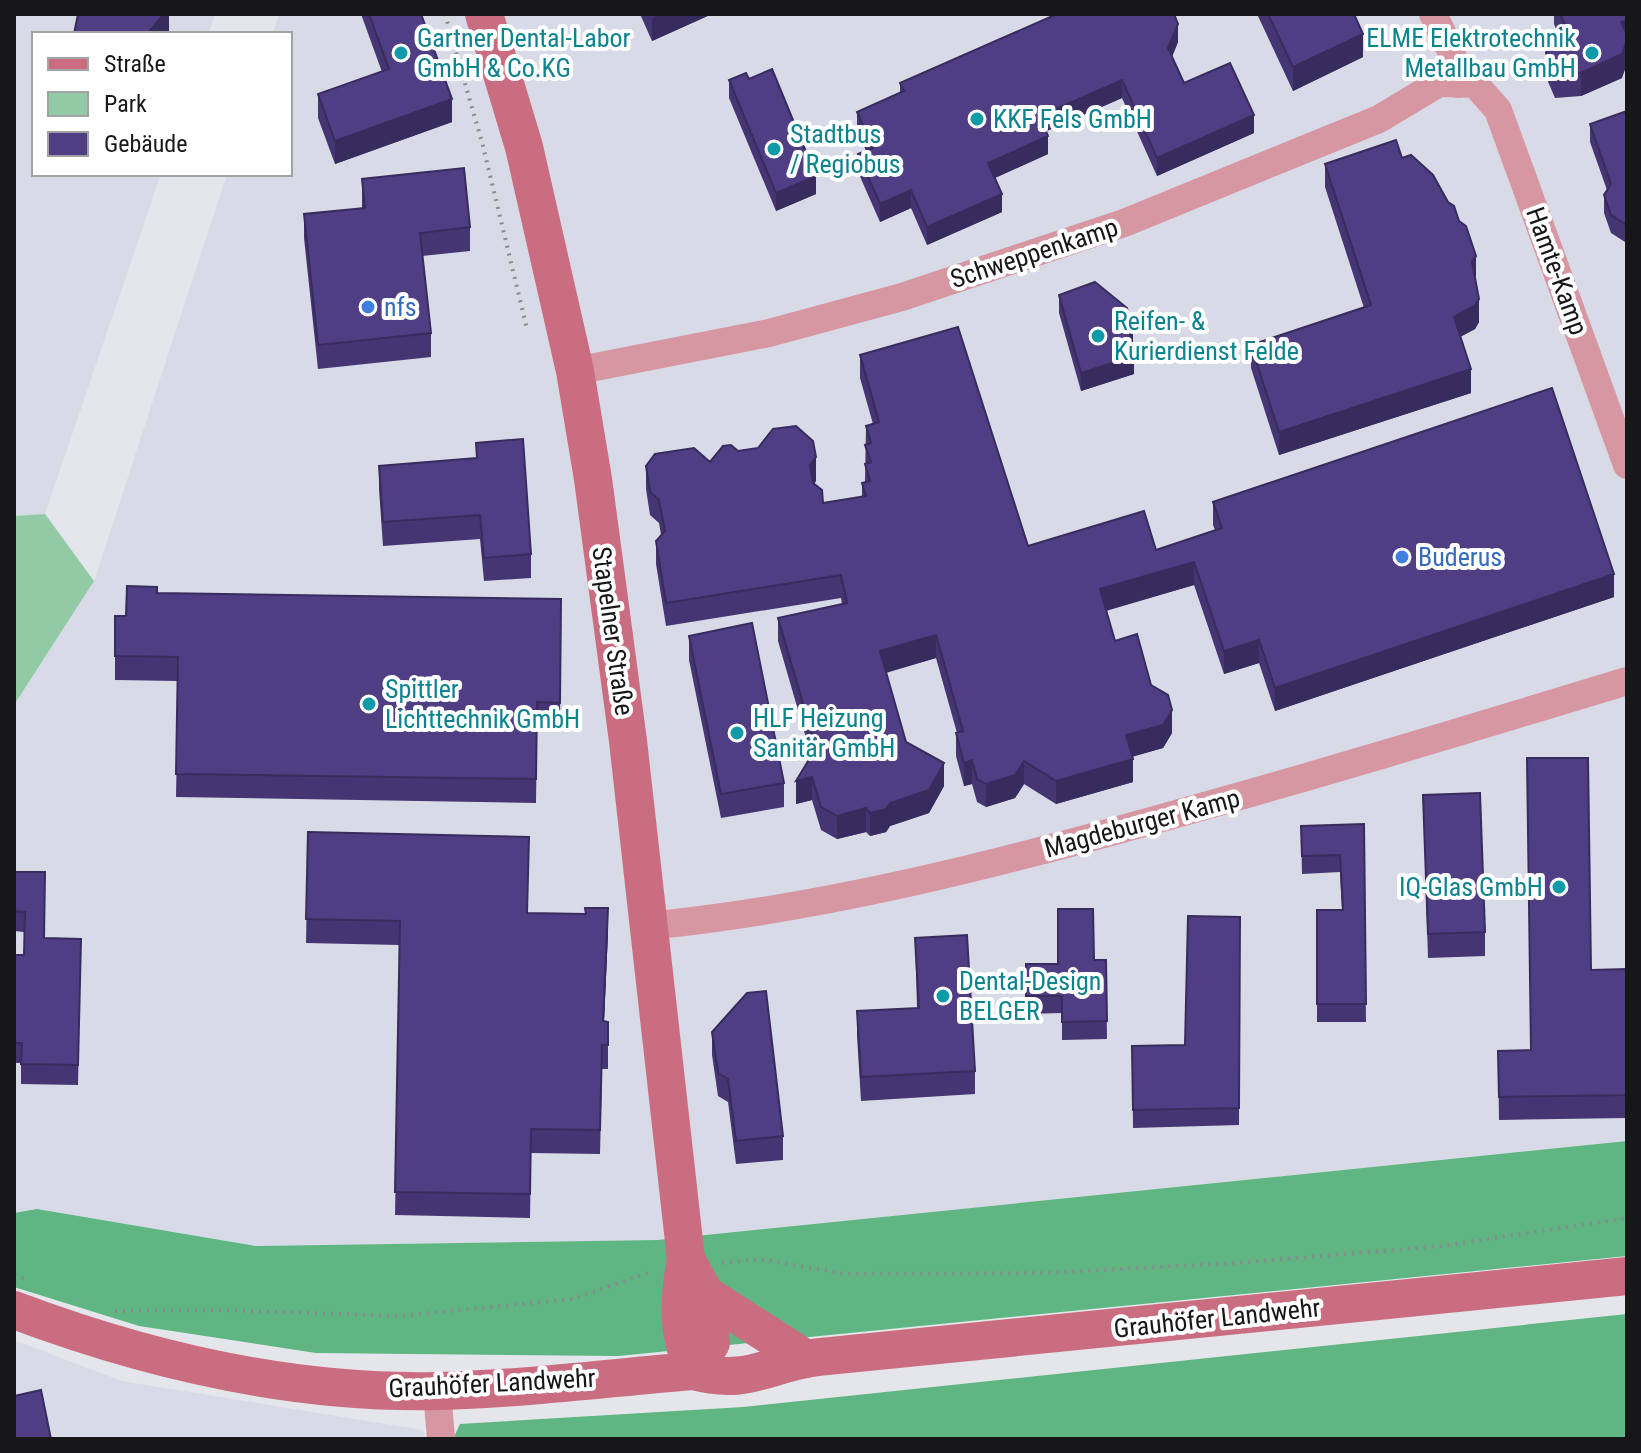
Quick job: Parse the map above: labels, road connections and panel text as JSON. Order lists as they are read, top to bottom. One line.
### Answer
{"streets":{"street":["Schweppenkamp","Hamte-Kamp","Stapelner Straße","Magdeburger Kamp","Grauhöfer Landwehr"]},"crossings":[["Schweppenkamp","Hamte-Kamp"],["Schweppenkamp","Stapelner Straße"],["Stapelner Straße","Magdeburger Kamp"],["Stapelner Straße","Grauhöfer Landwehr"]],"places":["Gartner Dental-Labor GmbH & Co.KG","ELME Elektrotechnik Metallbau GmbH","KKF Fels GmbH","Stadtbus / Regiobus","nfs","Reifen- & Kurierdienst Felde","Buderus","Spittler Lichttechnik GmbH","HLF Heizung Sanitär GmbH","IQ-Glas GmbH","Dental-Design BELGER"],"legend":["Straße","Park","Gebäude"]}
